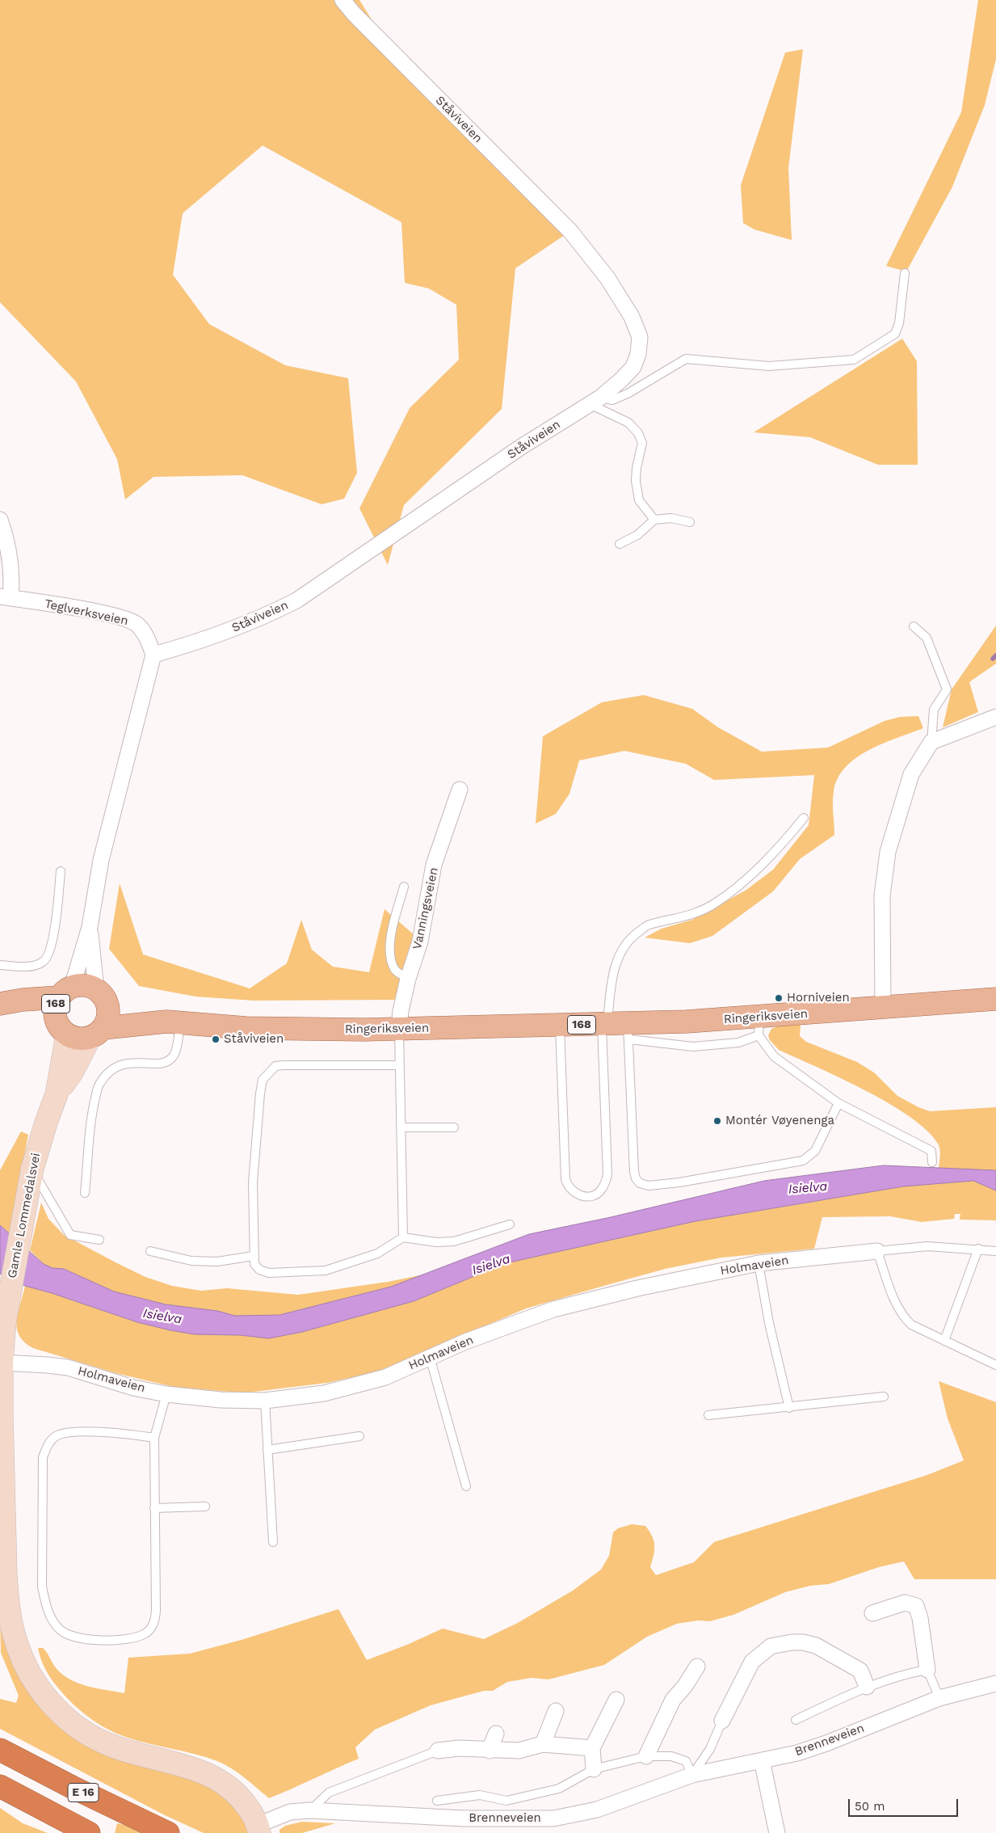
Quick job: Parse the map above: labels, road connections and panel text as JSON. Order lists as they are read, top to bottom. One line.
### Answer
{"streets":{"highway":["E 16"],"main road":["168","Ringeriksveien"],"street":["Ståviveien","Teglverksveien","Vanningsveien","Gamle Lommedalsvei","Holmaveien","Brenneveien"]},"crossings":[["Ståviveien","Teglverksveien"],["Vanningsveien","Ringeriksveien"],["168","Ringeriksveien"],["168","Gamle Lommedalsvei"],["Ringeriksveien","Gamle Lommedalsvei"],["Gamle Lommedalsvei","Holmaveien"],["Gamle Lommedalsvei","Brenneveien"]],"water":["Isielva"],"places":["Horniveien","Ståviveien","Montér Vøyenenga"],"scale_bar":"50 m"}
